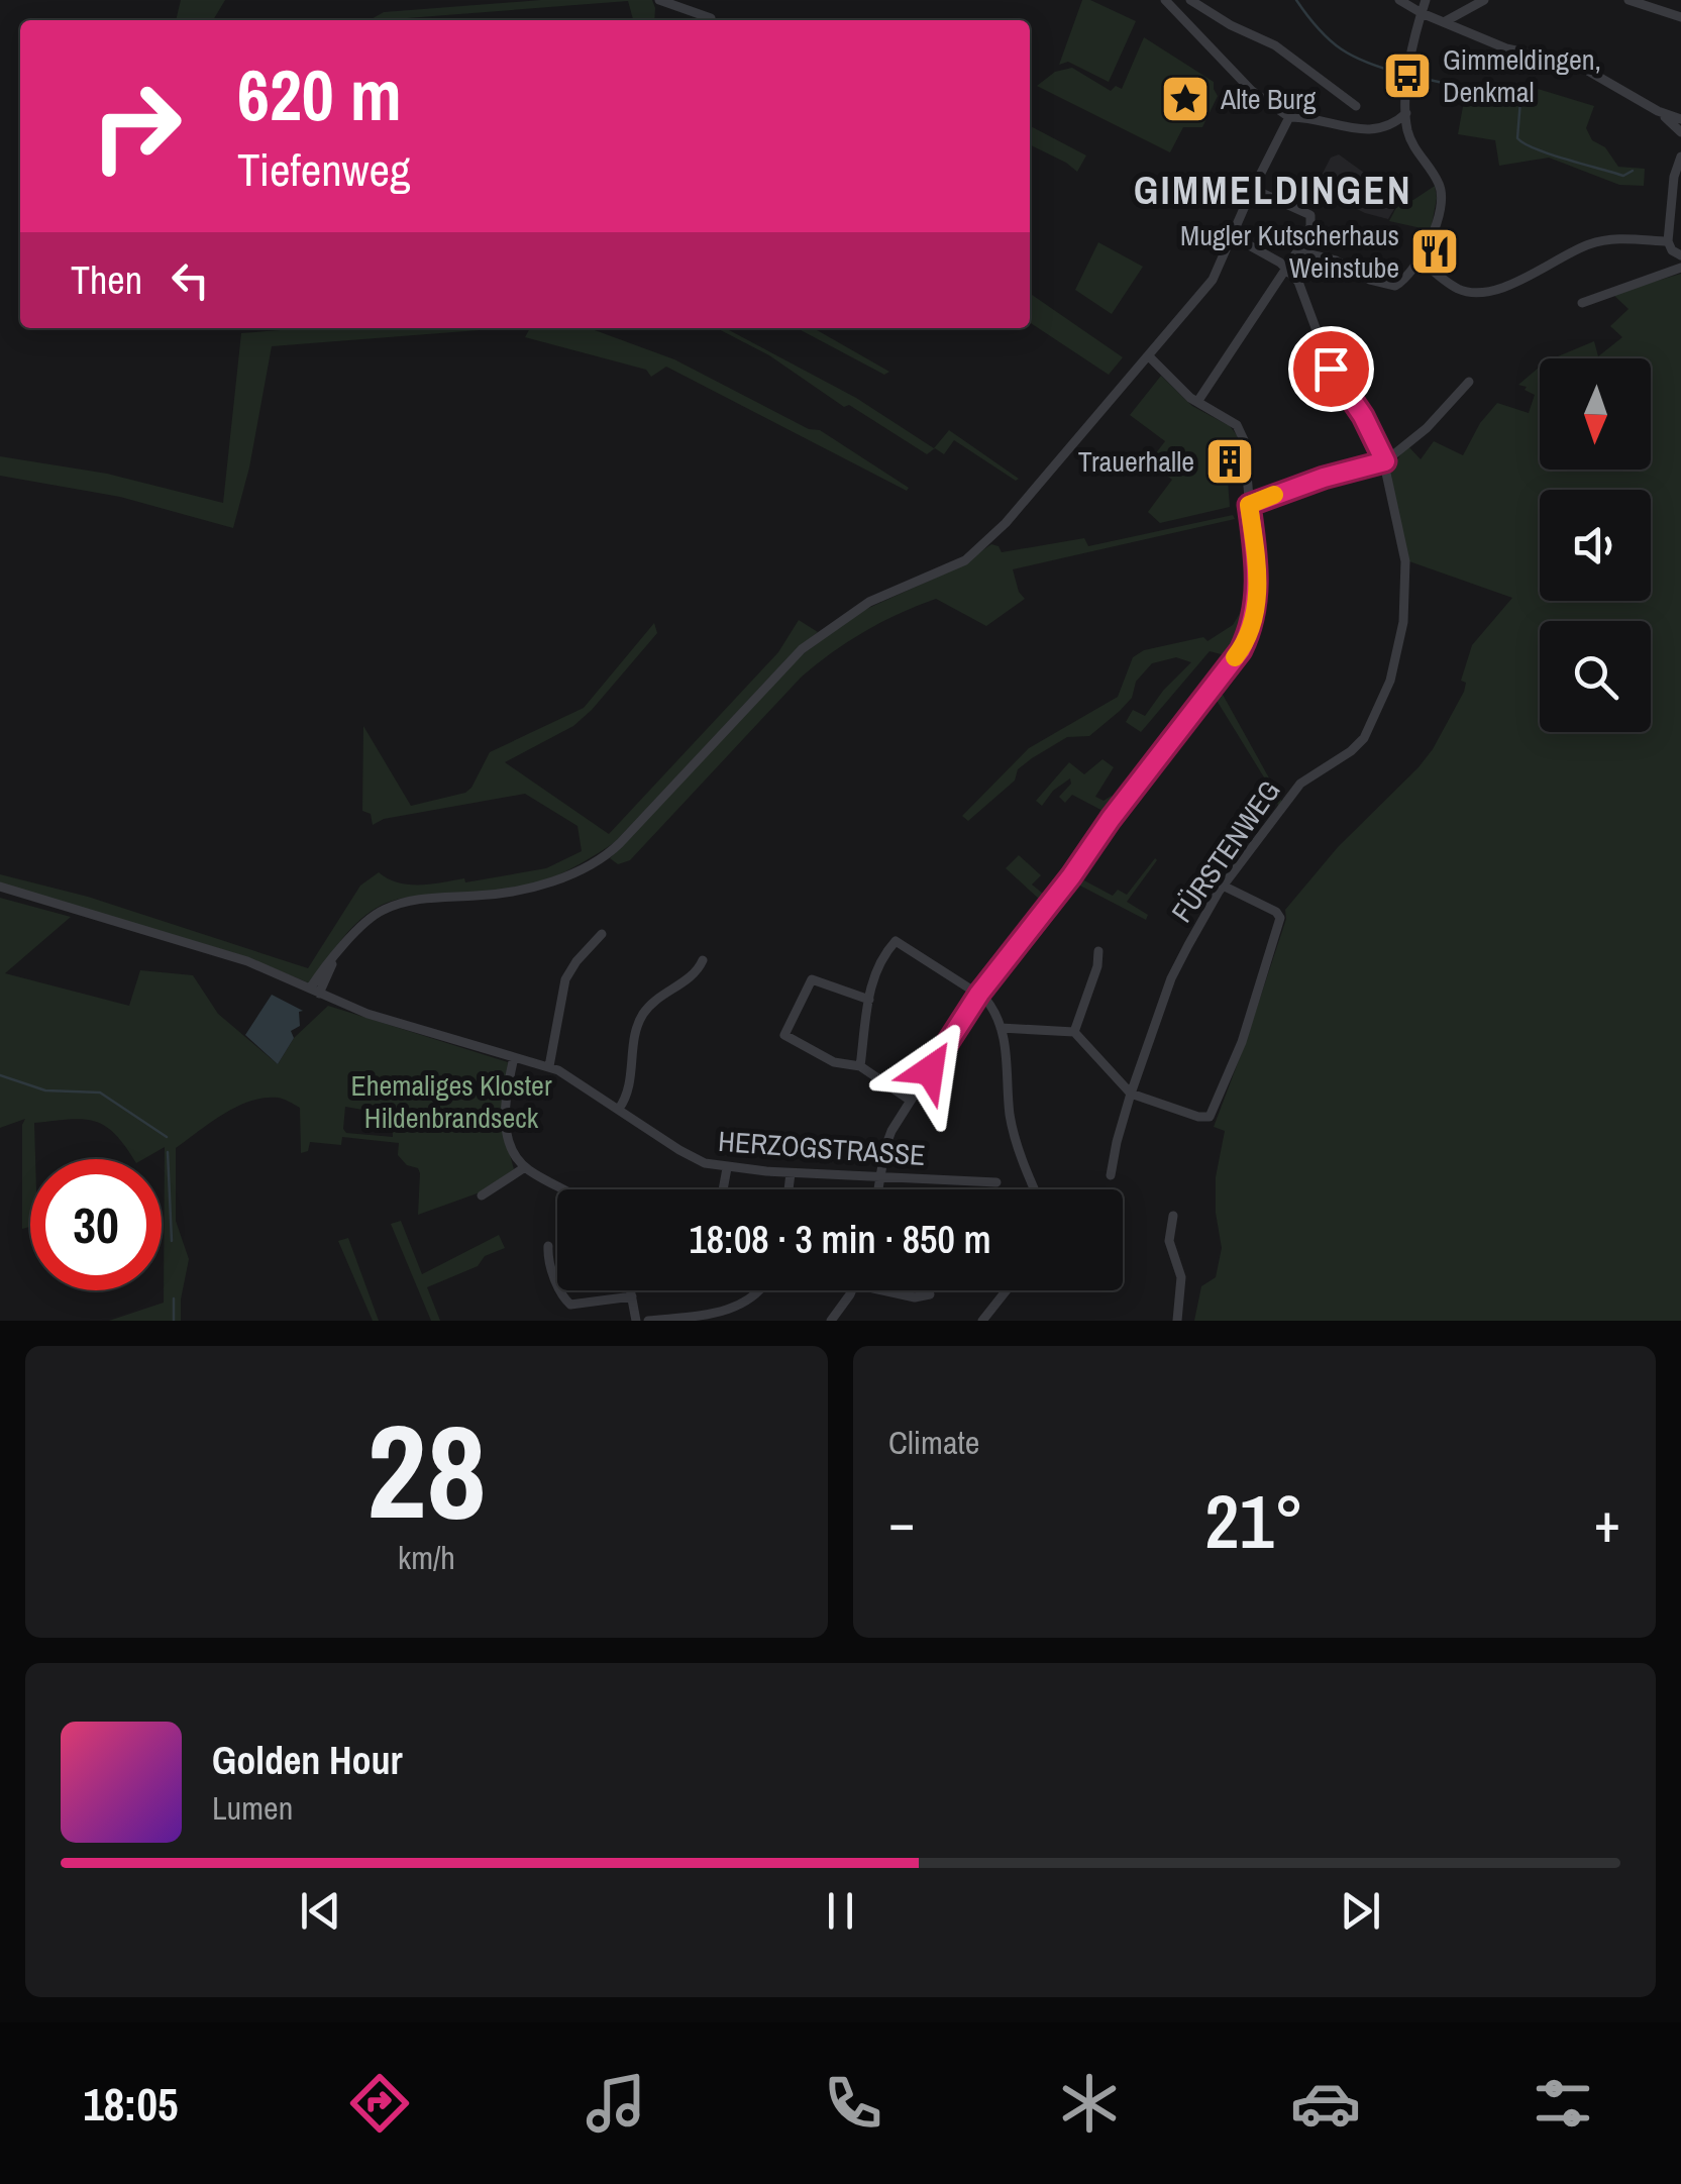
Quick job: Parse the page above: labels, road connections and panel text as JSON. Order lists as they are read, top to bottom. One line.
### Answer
{"streets":{"street":["FÜRSTENWEG","HERZOGSTRASSE"]},"districts":["GIMMELDINGEN"],"parks":["Ehemaliges Kloster Hildenbrandseck"],"places":{"bus stop":["Gimmeldingen, Denkmal"],"place":["Alte Burg"],"restaurant":["Mugler Kutscherhaus Weinstube"],"building":["Trauerhalle"]},"north":"bottom","page":{"turn":["620 m","Tiefenweg"],"then":"Then","limit":"30","trip":"18:08 · 3 min · 850 m","tile":[["28","km/h"],"Climate"],"heat":["−","21°","+"],"song":["Golden Hour","Lumen"],"tabs":"18:05"}}
